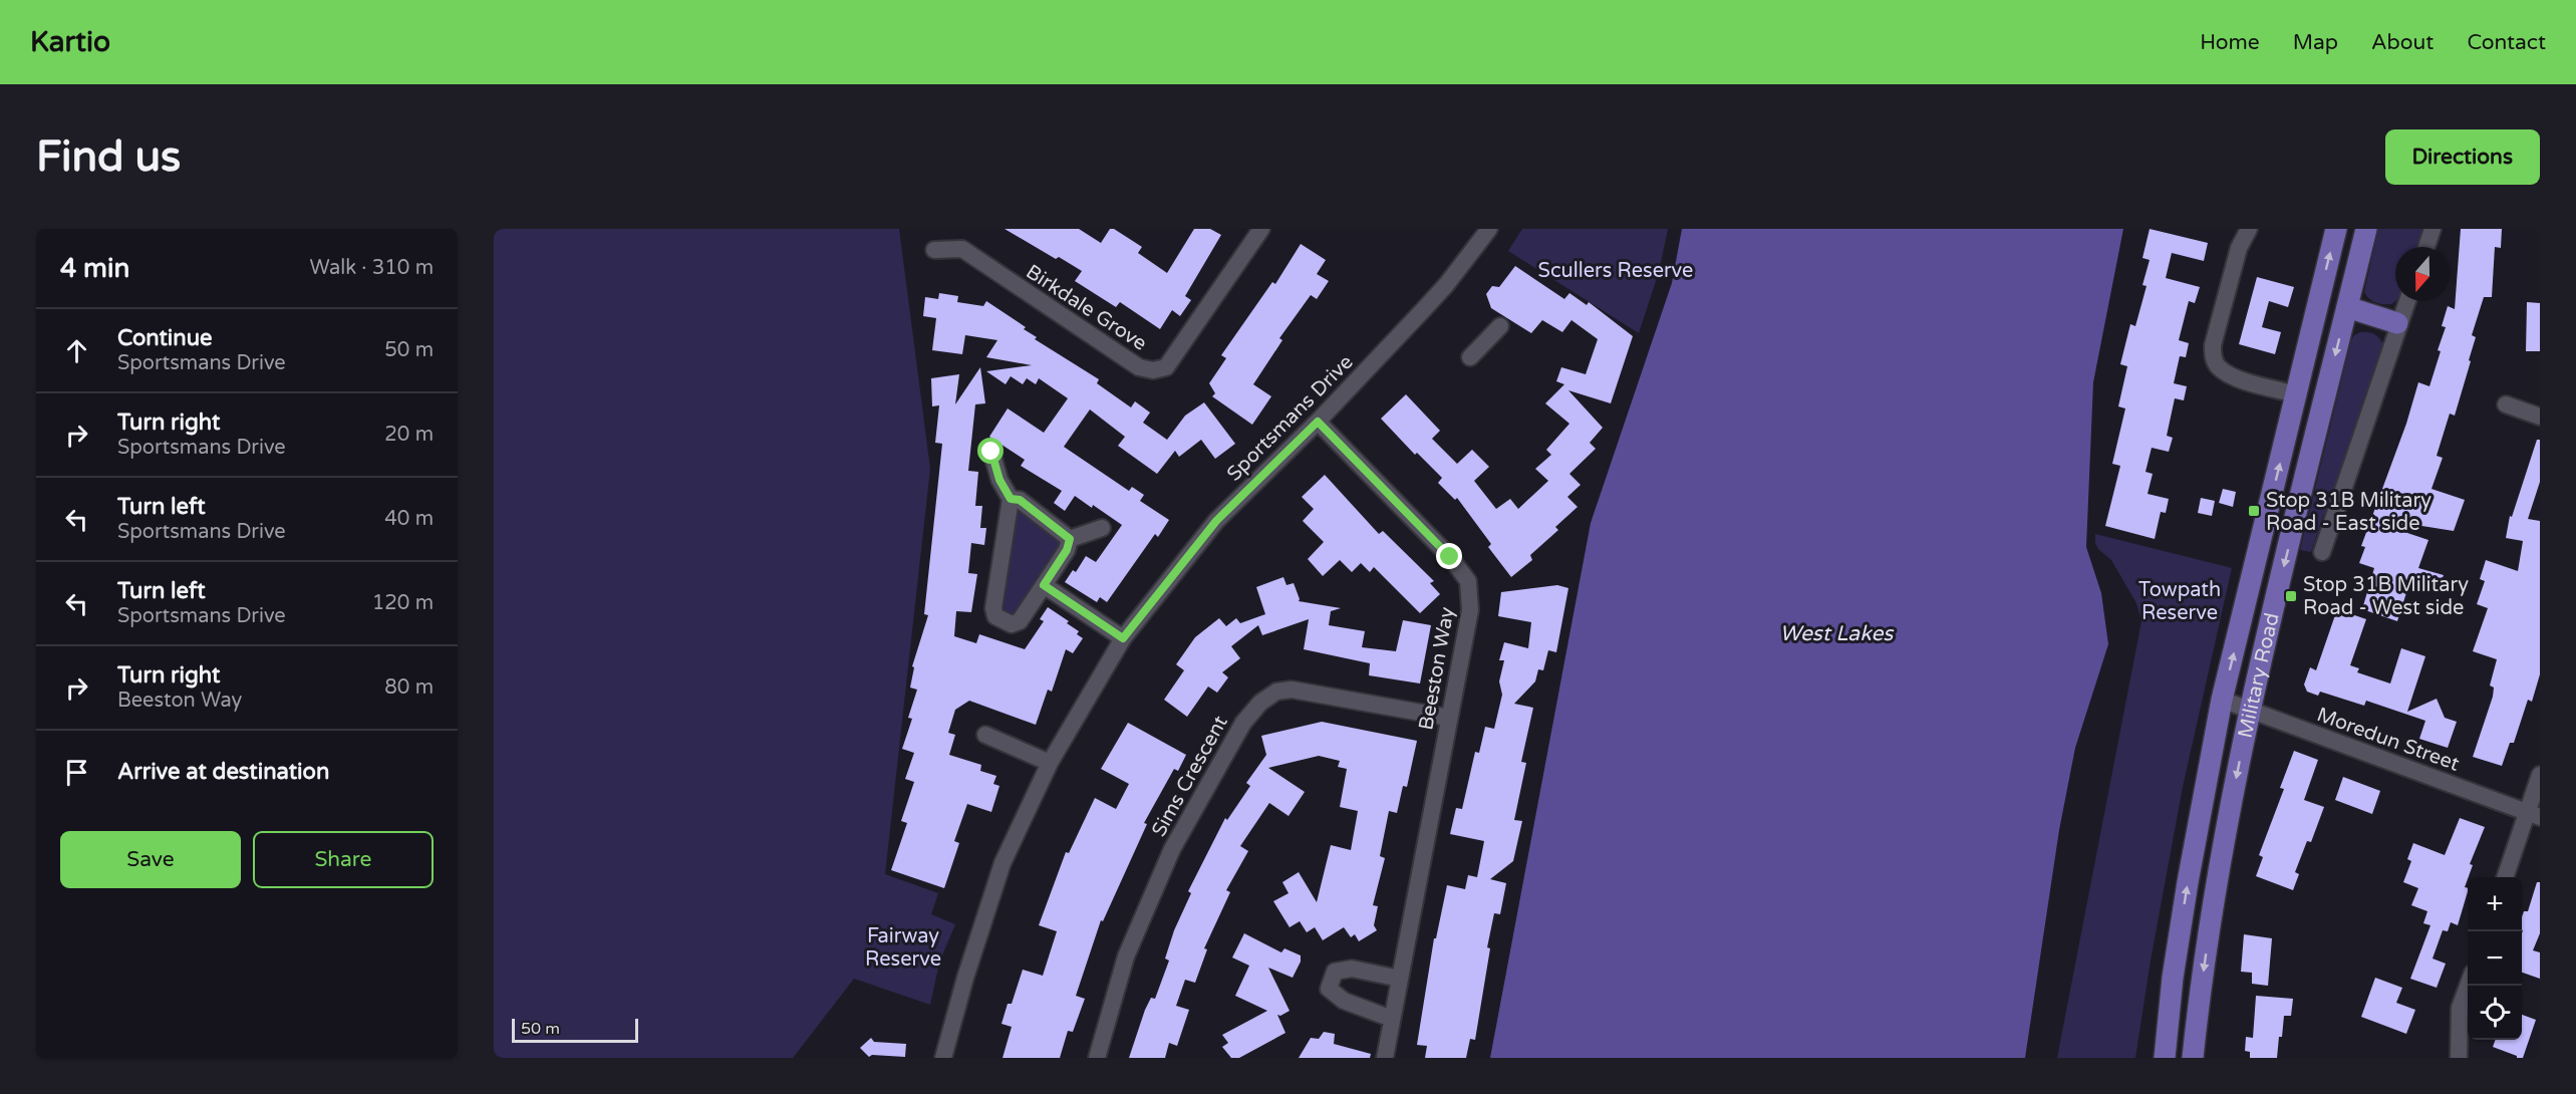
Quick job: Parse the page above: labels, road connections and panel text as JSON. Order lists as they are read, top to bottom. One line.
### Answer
{"streets":{"main road":["Military Road"],"street":["Birkdale Grove","Sportsmans Drive","Beeston Way","Moredun Street","Sims Crescent"]},"crossings":[["Sportsmans Drive","Beeston Way"],["Beeston Way","Sims Crescent"],["Military Road","Moredun Street"]],"water":["West Lakes"],"parks":["Scullers Reserve","Towpath Reserve","Fairway Reserve"],"places":{"transit":["Stop 31B Military Road - East side","Stop 31B Military Road - West side"]},"scale_bar":"50 m","north":"bottom","page":{"header":"Kartio","nav":["Home","Map","About","Contact"],"buttons":["Directions",["Save","Share"]],"title":"Find us","heading":["4 min","Walk · 310 m"],"list":[["Continue","Sportsmans Drive","50 m"],["Turn right","Sportsmans Drive","20 m"],["Turn left","Sportsmans Drive","40 m"],["Turn left","Sportsmans Drive","120 m"],["Turn right","Beeston Way","80 m"],"Arrive at destination"],"map_buttons":["+","−"],"scale":"50 m"}}
